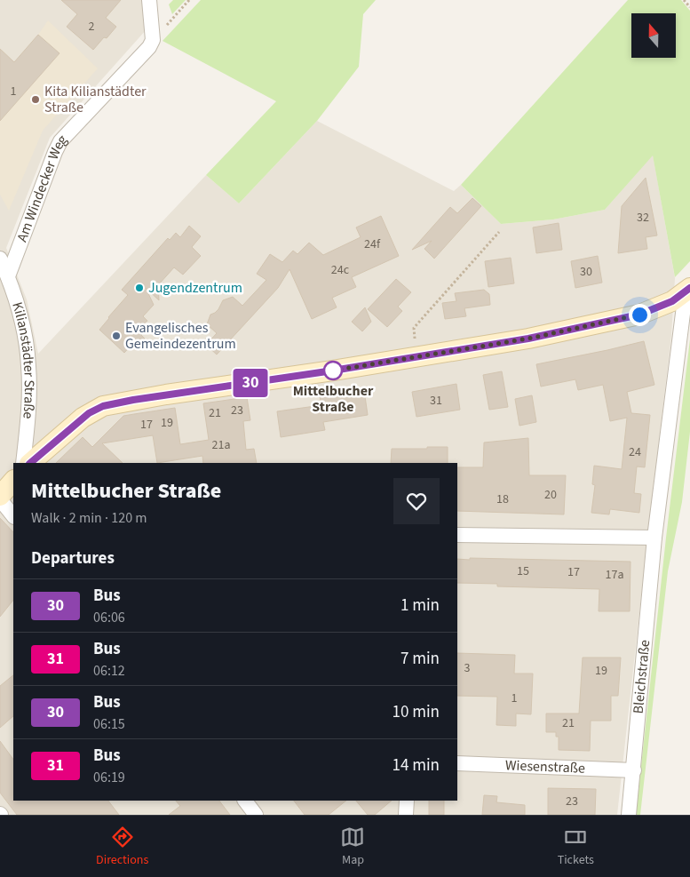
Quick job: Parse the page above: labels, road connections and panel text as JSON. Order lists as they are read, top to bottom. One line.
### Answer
{"streets":{"street":["Am Windecker Weg","Kilianstädter Straße","Bleichstraße","Wiesenstraße"]},"crossings":[["Am Windecker Weg","Kilianstädter Straße"],["Bleichstraße","Wiesenstraße"]],"places":["Kita Kilianstädter Straße","Jugendzentrum","Evangelisches Gemeindezentrum","Mittelbucher Straße"],"lines":["bus line 30"],"house_numbers":["2","1","32","24f","24c","30","31","23","21","19","17","21a","24","20","18","15","17","17a","3","19","1","21","23"],"north":"top","page":{"on_map":"30","heading":[["Mittelbucher Straße","Walk · 2 min · 120 m"],"Departures"],"list":[{"mark":"30","name":"Bus","note":"06:06","value":"1 min"},{"mark":"31","name":"Bus","note":"06:12","value":"7 min"},{"mark":"30","name":"Bus","note":"06:15","value":"10 min"},{"mark":"31","name":"Bus","note":"06:19","value":"14 min"}],"tabs":["Directions","Map","Tickets"]}}
